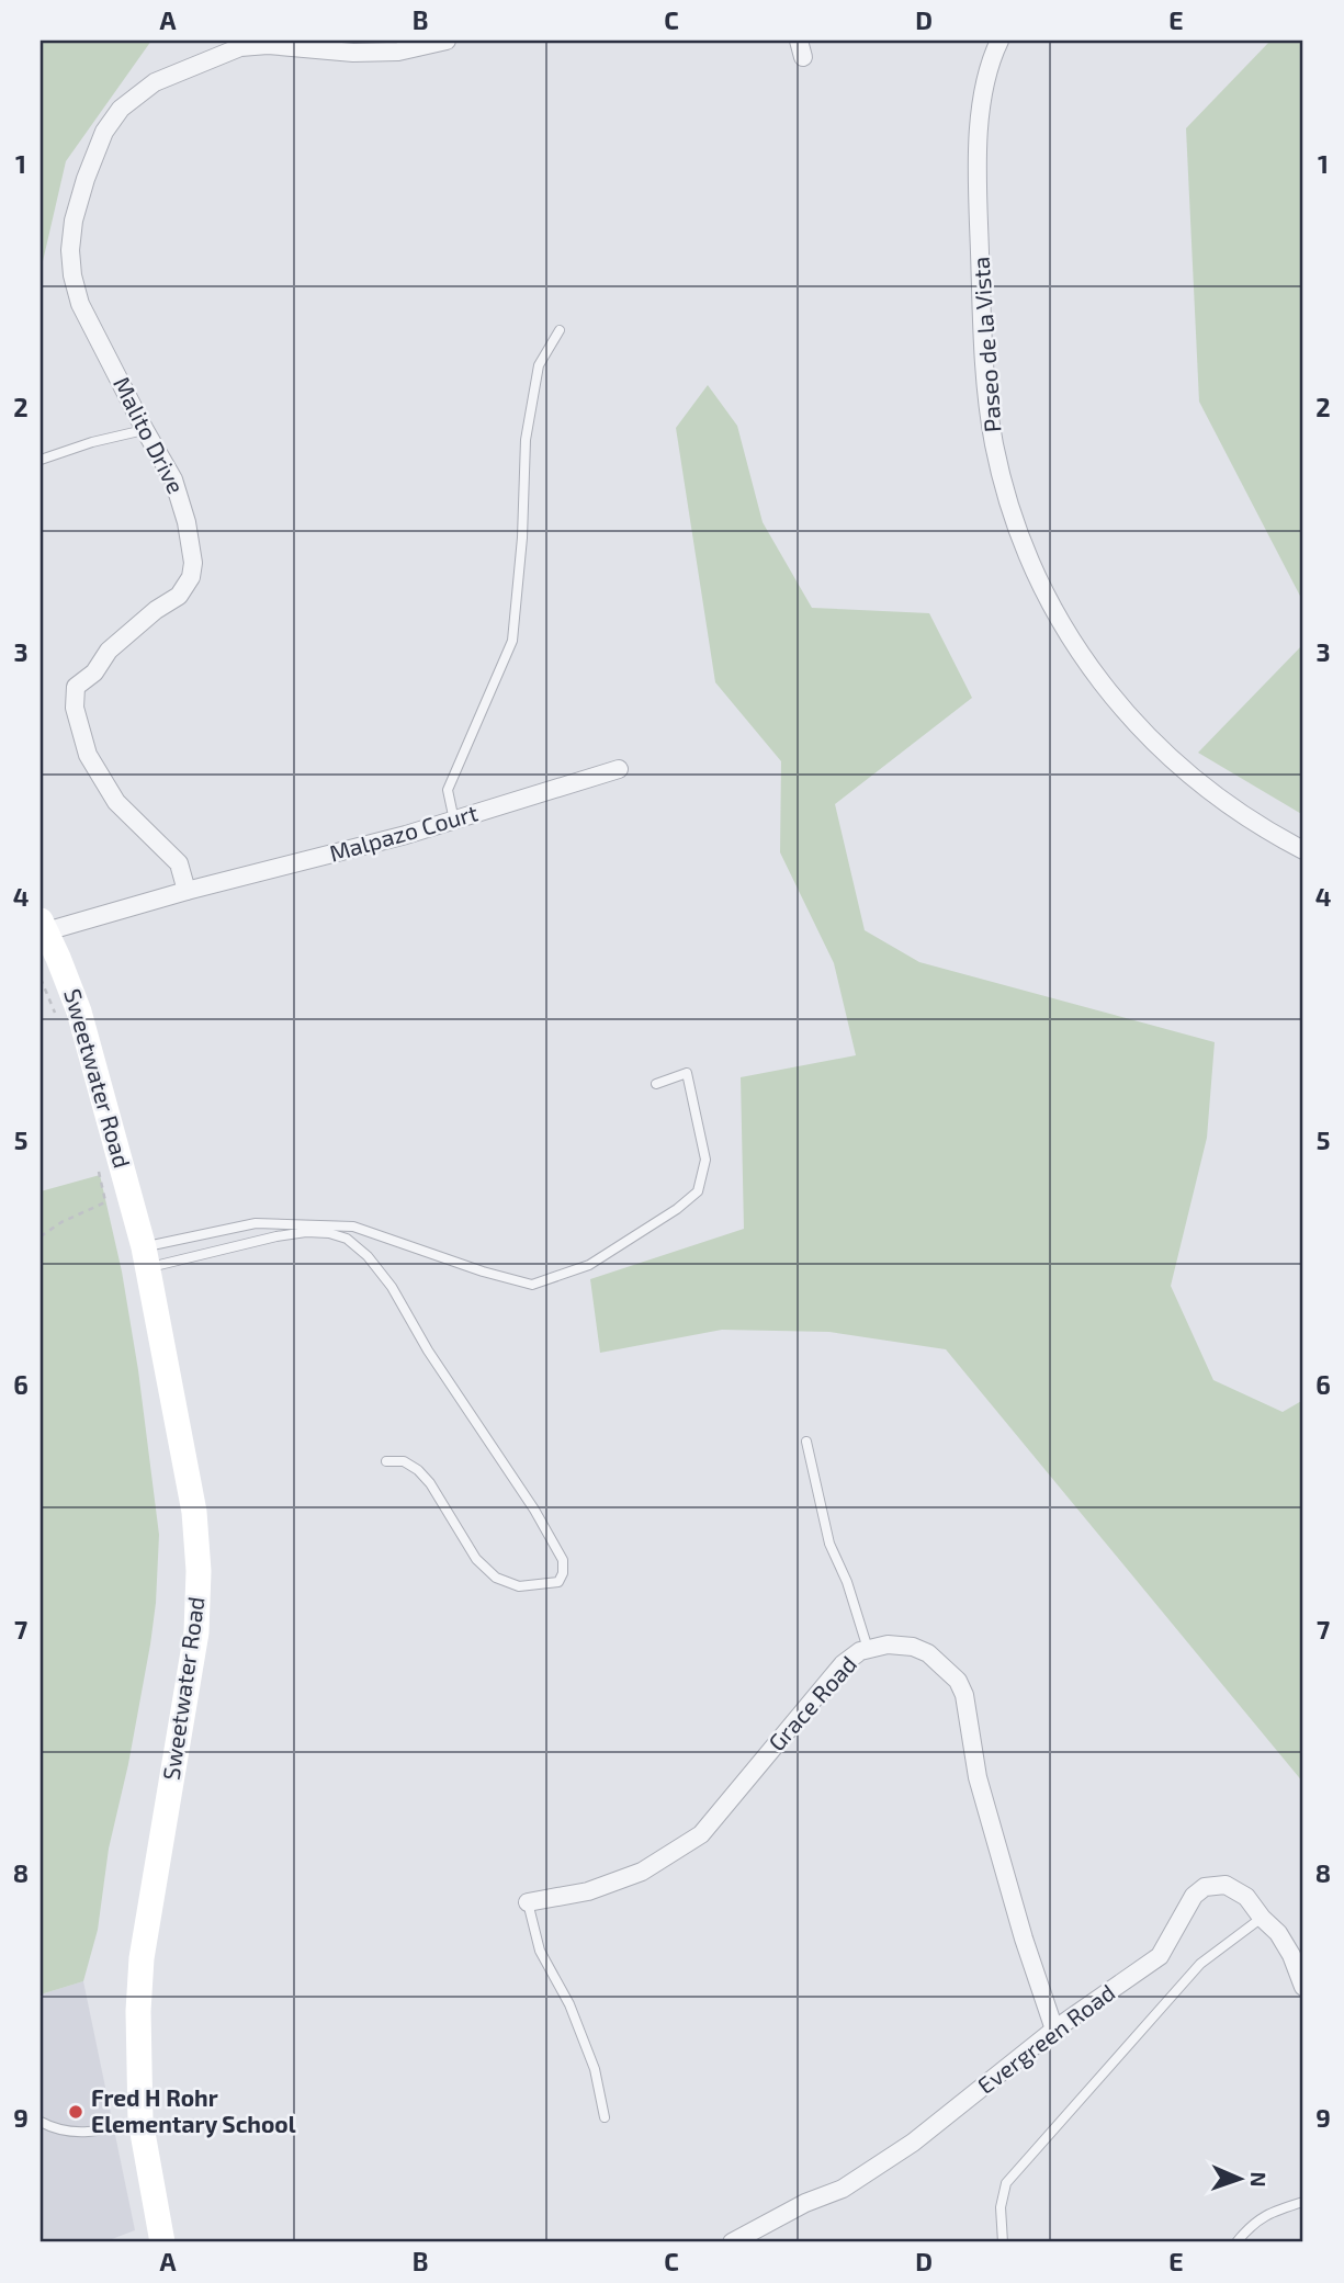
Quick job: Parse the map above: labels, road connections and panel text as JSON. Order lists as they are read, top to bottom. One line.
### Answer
{"streets":{"main road":["Sweetwater Road"],"street":["Paseo de la Vista","Malito Drive","Malpazo Court","Grace Road","Evergreen Road"]},"crossings":[["Malito Drive","Malpazo Court"],["Grace Road","Evergreen Road"]],"places":["Fred H Rohr Elementary School"],"north":"right","grid":{"columns":["A","B","C","D","E"],"rows":["1","2","3","4","5","6","7","8","9"]}}
